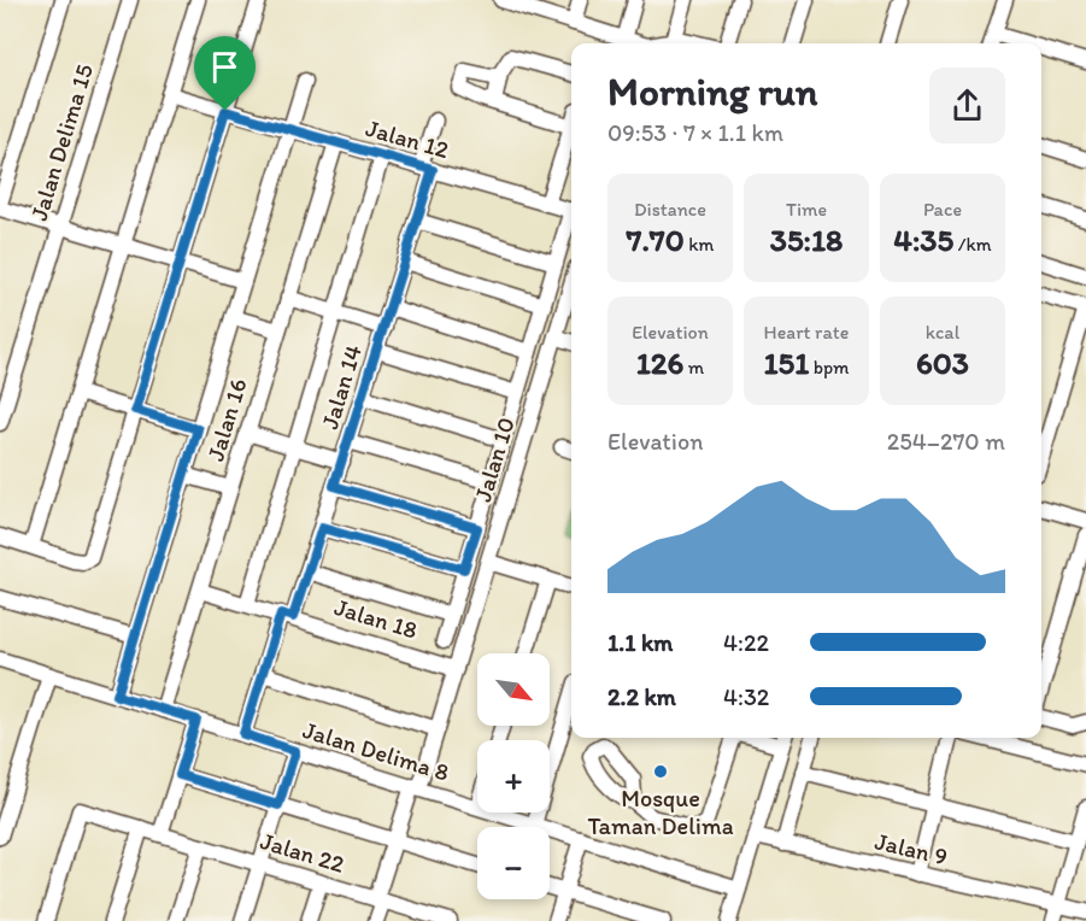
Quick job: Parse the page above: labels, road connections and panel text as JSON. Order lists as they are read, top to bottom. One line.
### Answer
{"streets":{"street":["Jalan 12","Jalan Delima 15","Jalan 14","Jalan 16","Jalan 10","Jalan 18","Jalan Delima 8","Jalan 9","Jalan 22"]},"crossings":[["Jalan 12","Jalan 14"],["Jalan 12","Jalan 16"],["Jalan 14","Jalan 18"],["Jalan 14","Jalan Delima 8"],["Jalan 16","Jalan 18"],["Jalan 16","Jalan Delima 8"],["Jalan 10","Jalan 18"],["Jalan 10","Jalan Delima 8"],["Jalan 10","Jalan 22"]],"places":["Mosque Taman Delima"],"north":"bottom right","page":{"heading":["Morning run","09:53 · 7 × 1.1 km"],"stats":[["Distance","7.70 km"],["Time","35:18"],["Pace","4:35 /km"],["Elevation","126 m"],["Heart rate","151 bpm"],["kcal","603"]],"chart":["Elevation","254–270 m"],"list":[{"name":"1.1 km","note":"4:22"},{"name":"2.2 km","note":"4:32"}],"map_buttons":["+","−"]}}
